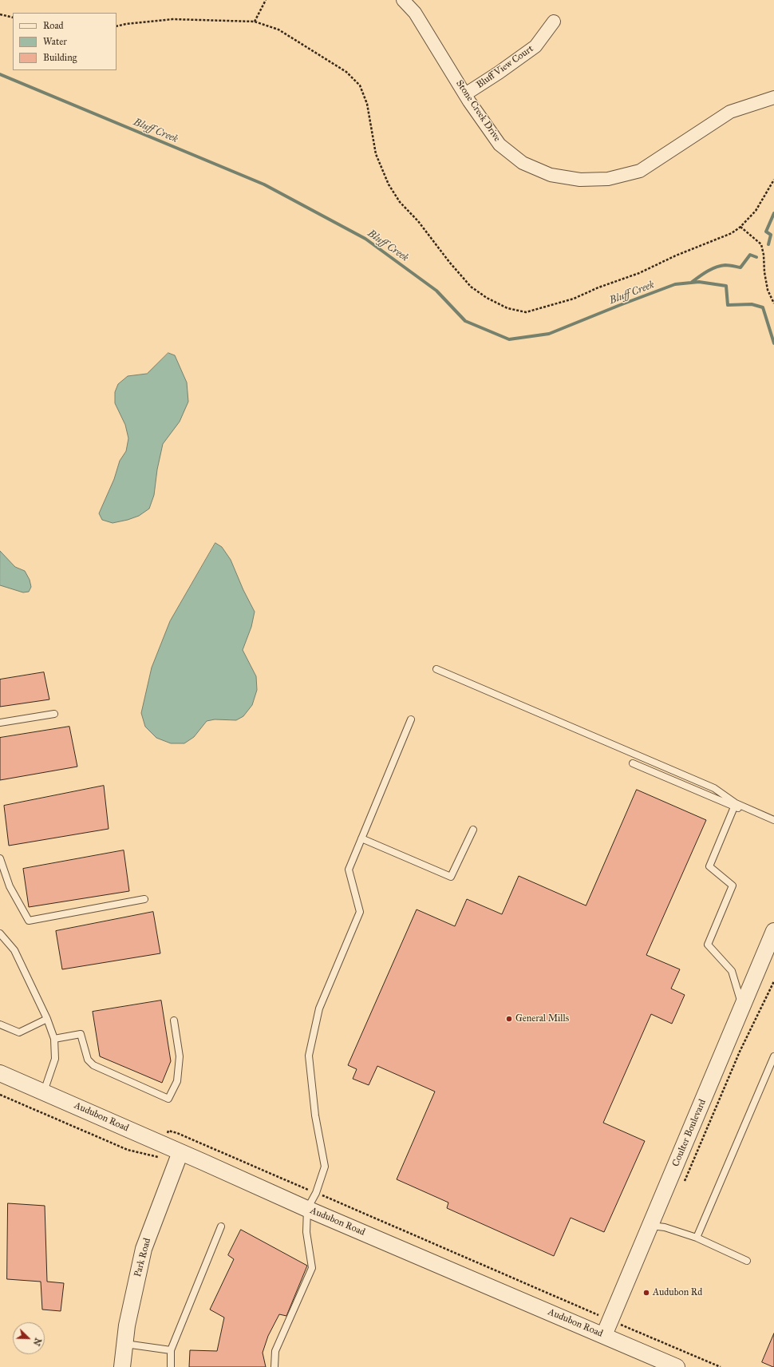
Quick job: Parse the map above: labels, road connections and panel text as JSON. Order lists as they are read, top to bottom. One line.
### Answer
{"streets":{"street":["Bluff View Court","Stone Creek Drive","Audubon Road","Coulter Boulevard","Park Road"]},"crossings":[["Bluff View Court","Stone Creek Drive"],["Audubon Road","Coulter Boulevard"],["Audubon Road","Park Road"]],"water":["Bluff Creek"],"places":["General Mills","Audubon Rd"],"legend":["Road","Water","Building"],"north":"bottom right"}
